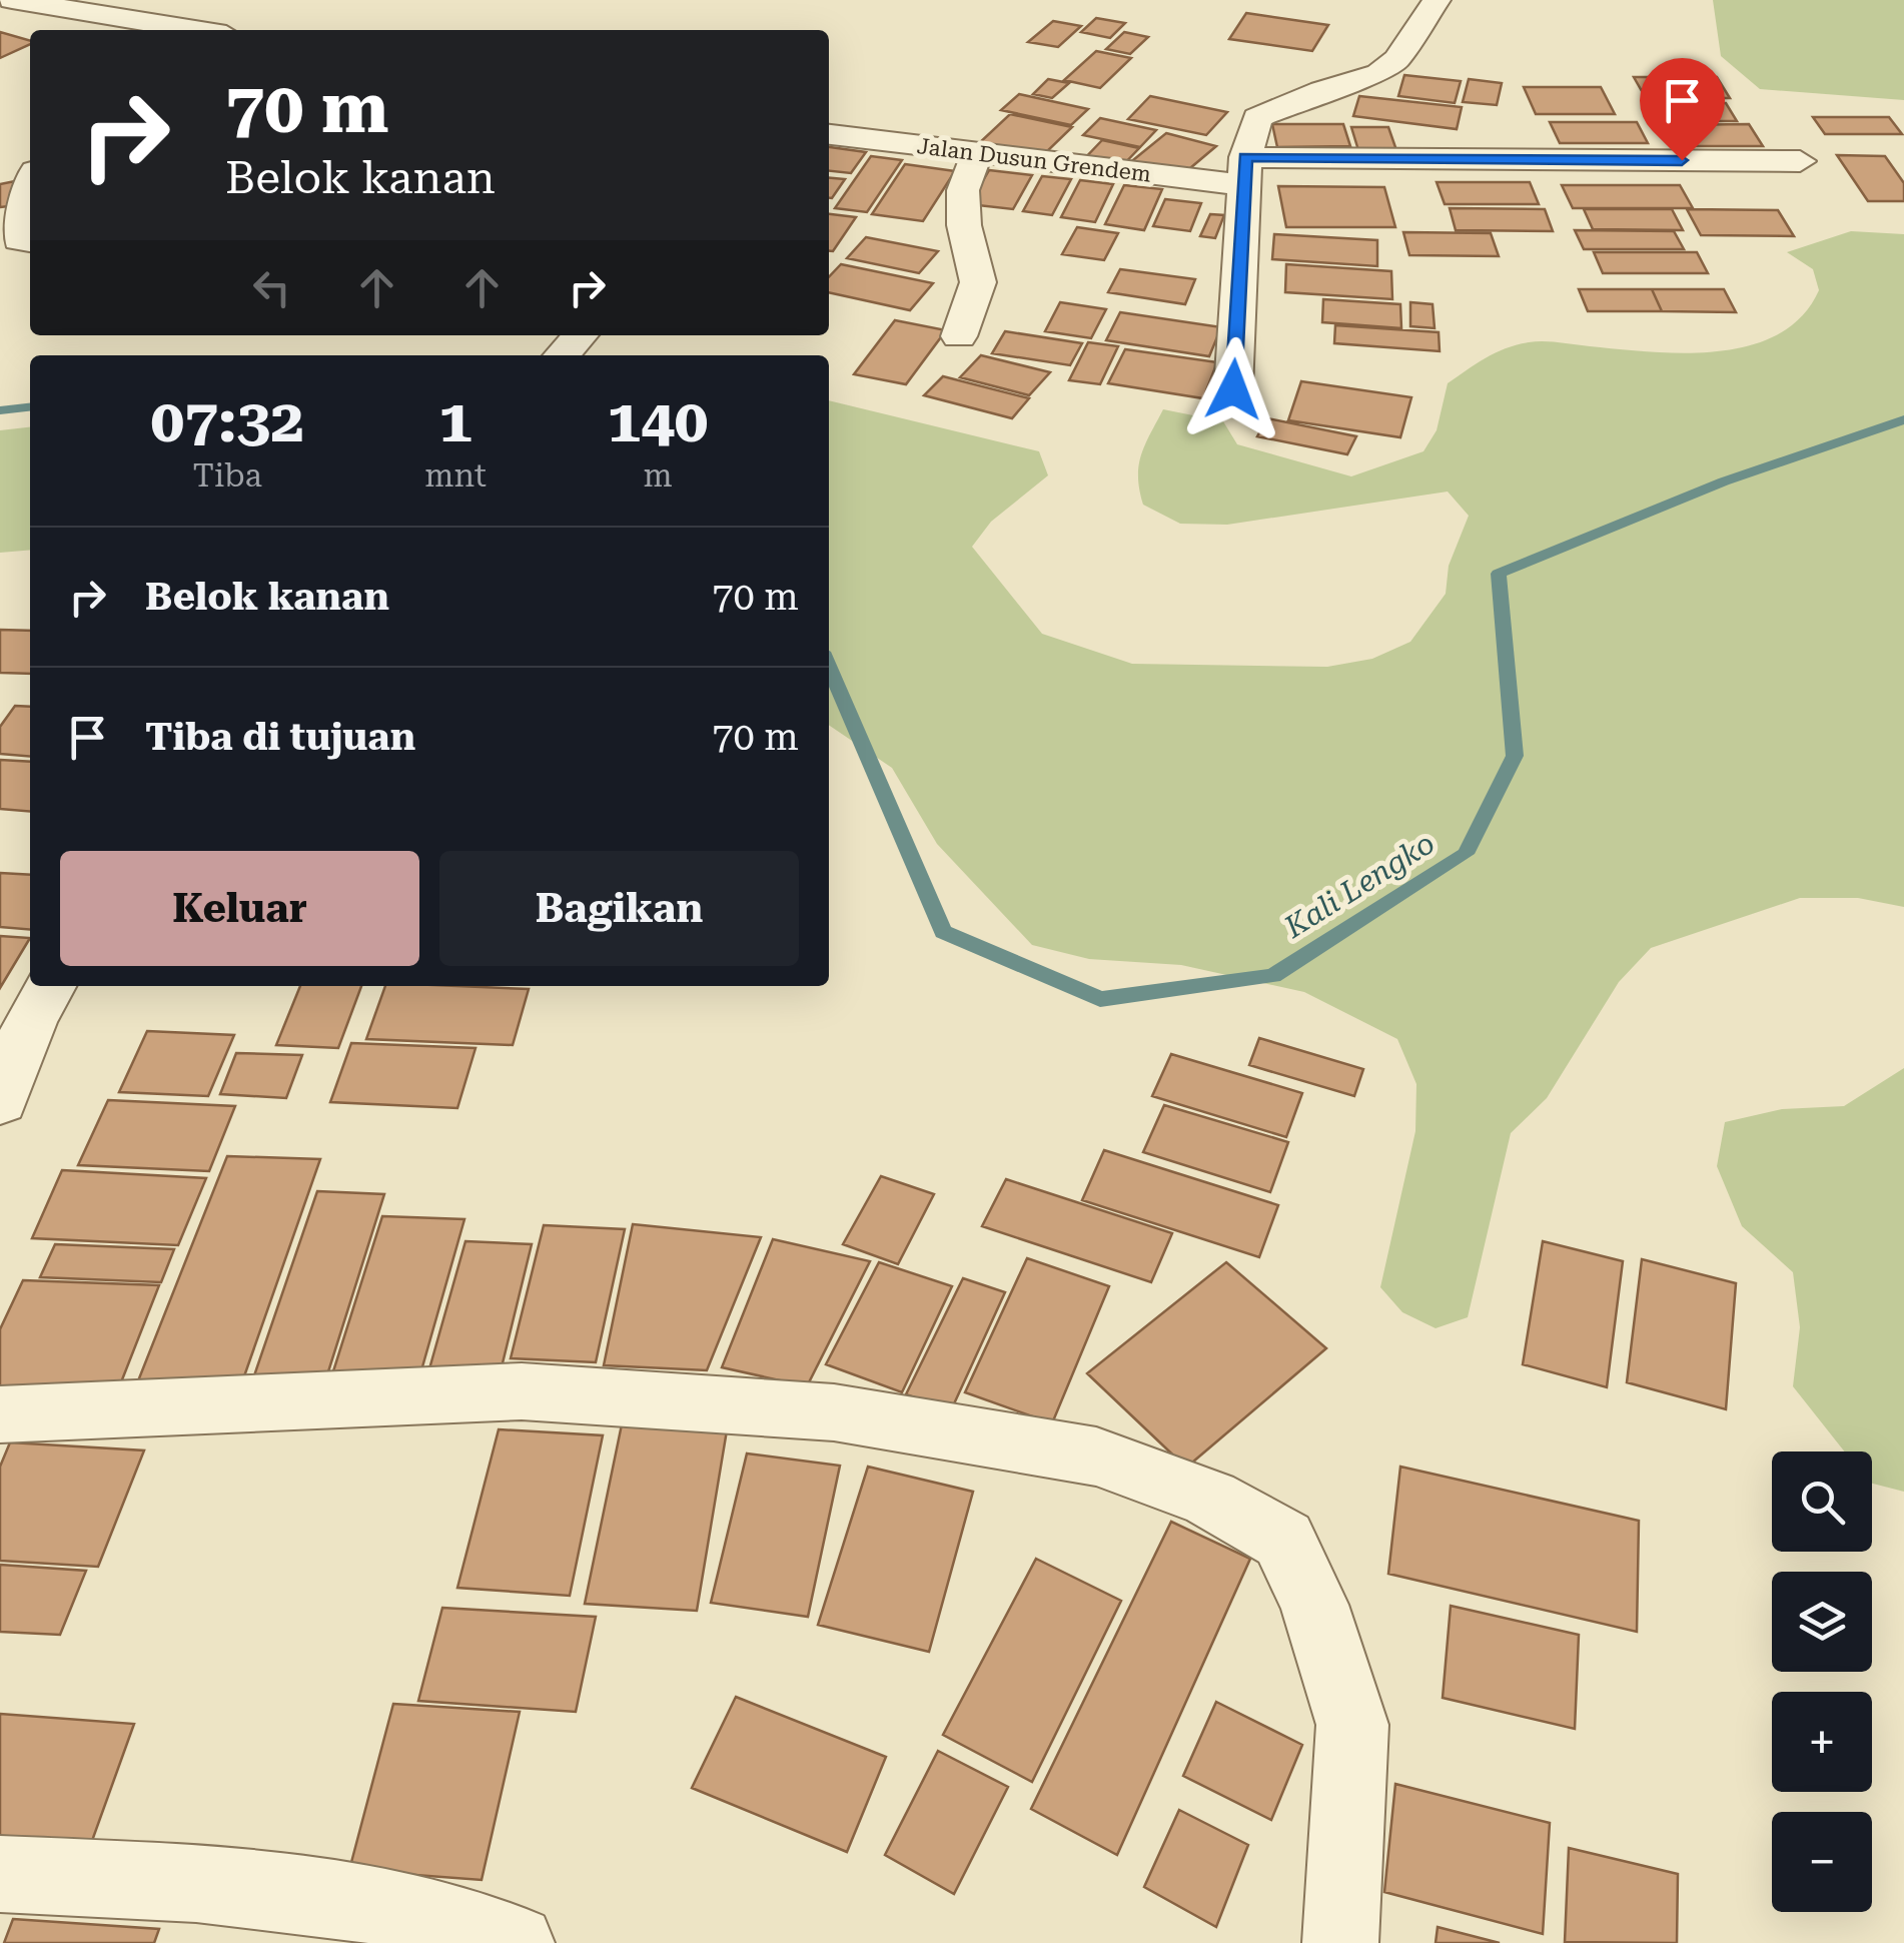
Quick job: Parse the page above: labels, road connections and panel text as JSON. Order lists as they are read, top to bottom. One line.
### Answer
{"streets":{"street":["Jalan Dusun Grendem"]},"water":["Kali Lengko"],"page":{"turn":["70 m","Belok kanan"],"eta":["07:32","Tiba","1","mnt","140","m"],"list":[{"name":"Belok kanan","value":"70 m"},{"name":"Tiba di tujuan","value":"70 m"}],"buttons":["Keluar","Bagikan"],"map_buttons":["+","−"]}}
